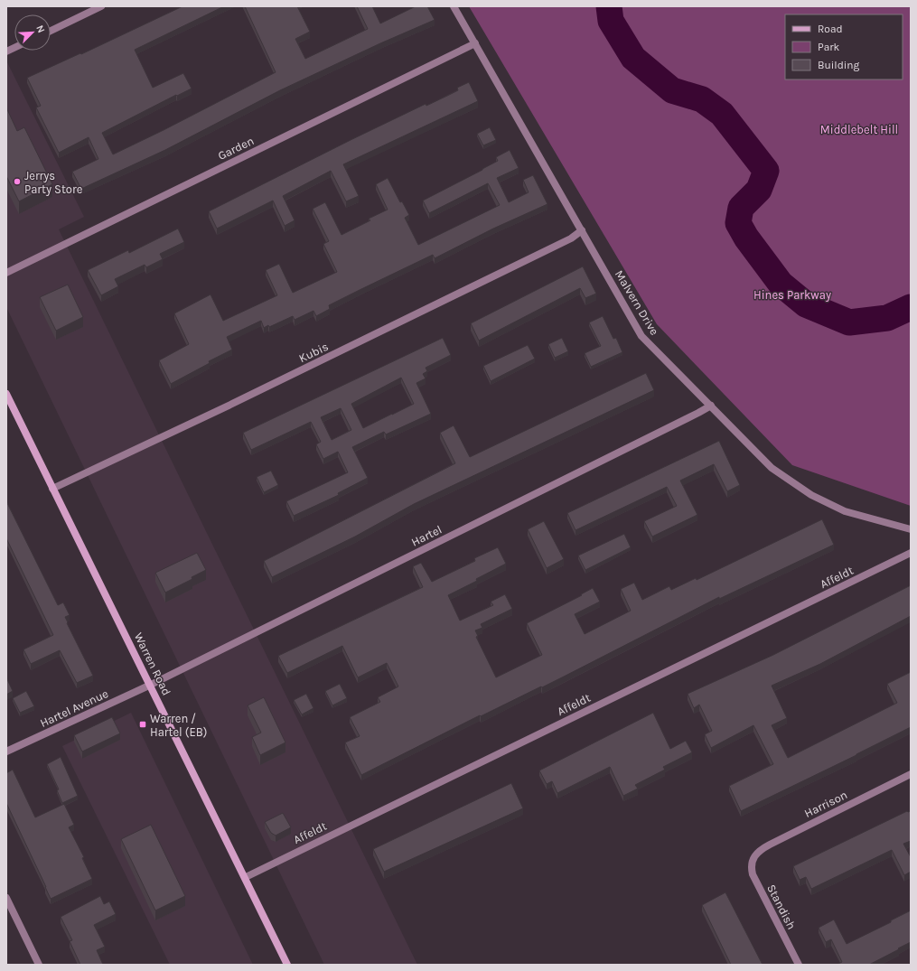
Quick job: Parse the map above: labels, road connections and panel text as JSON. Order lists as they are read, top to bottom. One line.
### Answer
{"streets":{"main road":["Warren Road"],"street":["Garden","Malvern Drive","Kubis","Hartel","Affeldt","Hartel Avenue","Harrison","Standish"]},"crossings":[["Garden","Malvern Drive"],["Malvern Drive","Kubis"],["Malvern Drive","Hartel"],["Kubis","Warren Road"],["Hartel","Warren Road"],["Hartel","Hartel Avenue"],["Affeldt","Warren Road"],["Warren Road","Hartel Avenue"],["Harrison","Standish"]],"parks":["Middlebelt Hill","Hines Parkway"],"places":{"other":["Jerrys Party Store"],"transit":["Warren / Hartel (EB)"]},"legend":["Road","Park","Building"],"north":"top right"}
